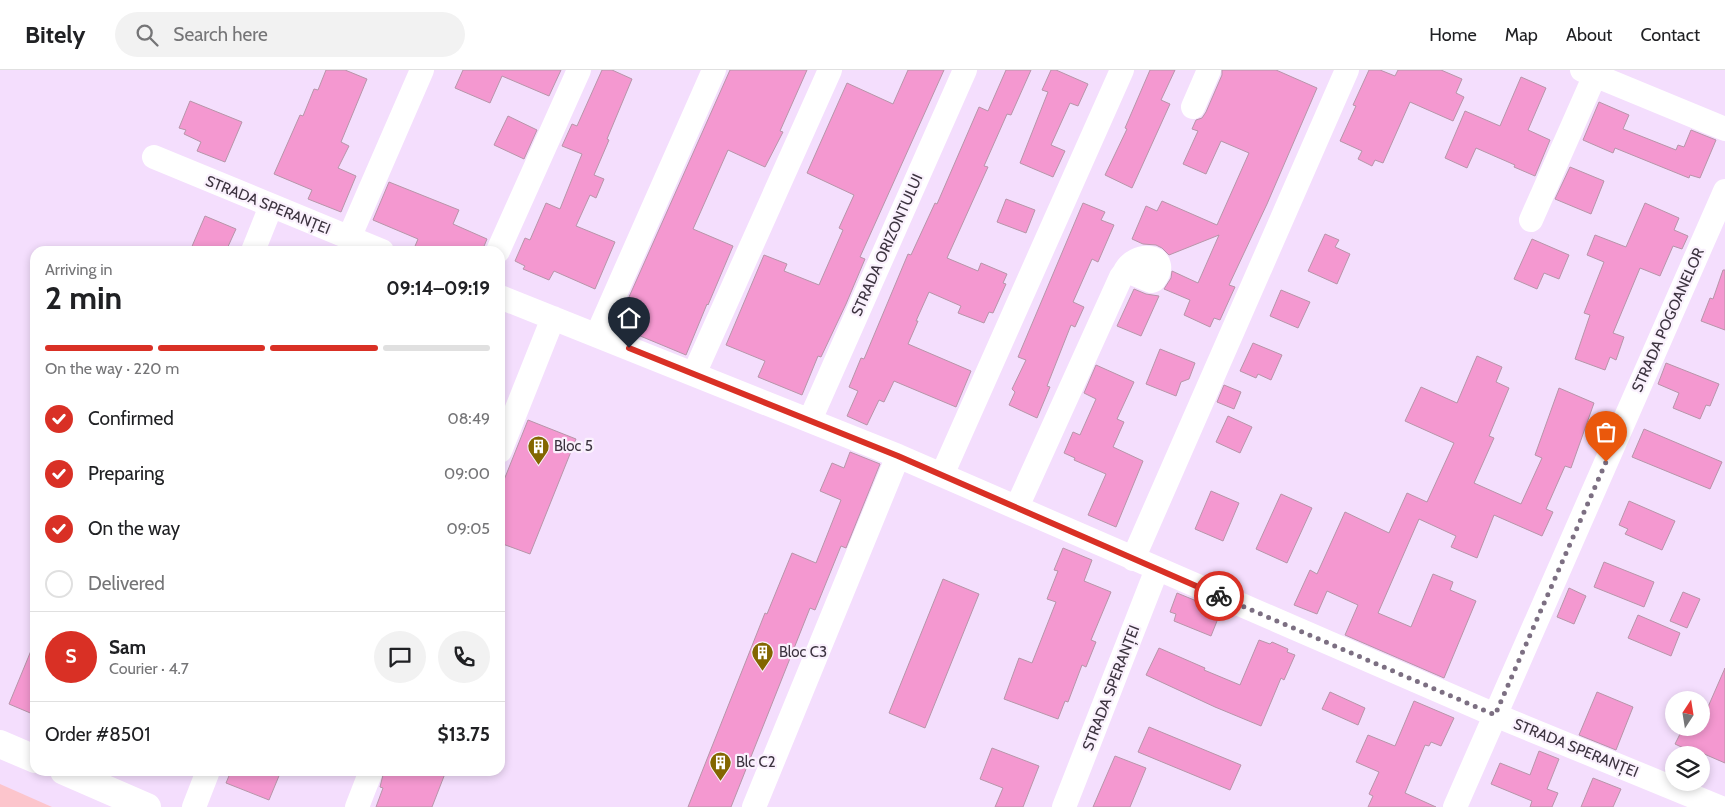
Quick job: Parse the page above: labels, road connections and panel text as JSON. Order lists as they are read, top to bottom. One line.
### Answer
{"streets":{"street":["STRADA SPERANȚEI","STRADA ORIZONTULUI","STRADA POGOANELOR"]},"crossings":[["STRADA SPERANȚEI","STRADA ORIZONTULUI"],["STRADA SPERANȚEI","STRADA POGOANELOR"]],"places":{"building":["Bloc 5","Bloc C3","Blc C2"]},"north":"top","page":{"header":"Bitely","search":"Search here","nav":["Home","Map","About","Contact"],"heading":["2 min","Arriving in","09:14–09:19"],"panel":["Sam","Courier · 4.7","Order #8501","$13.75"],"bar":"On the way · 220 m","list":[["Confirmed","08:49"],["Preparing","09:00"],["On the way","09:05"],"Delivered"],"round":"S"}}
